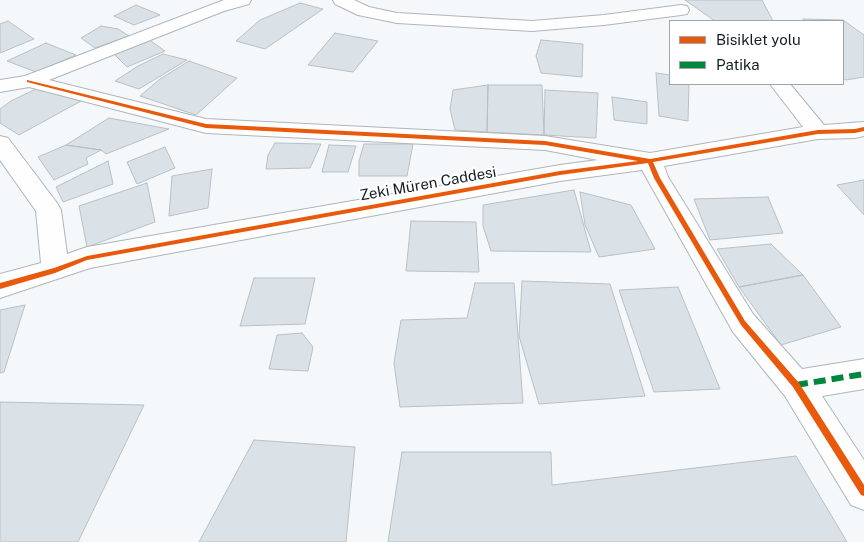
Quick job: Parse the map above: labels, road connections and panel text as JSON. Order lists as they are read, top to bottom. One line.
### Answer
{"streets":{"street":["Zeki Müren Caddesi"]},"legend":["Bisiklet yolu","Patika"]}
